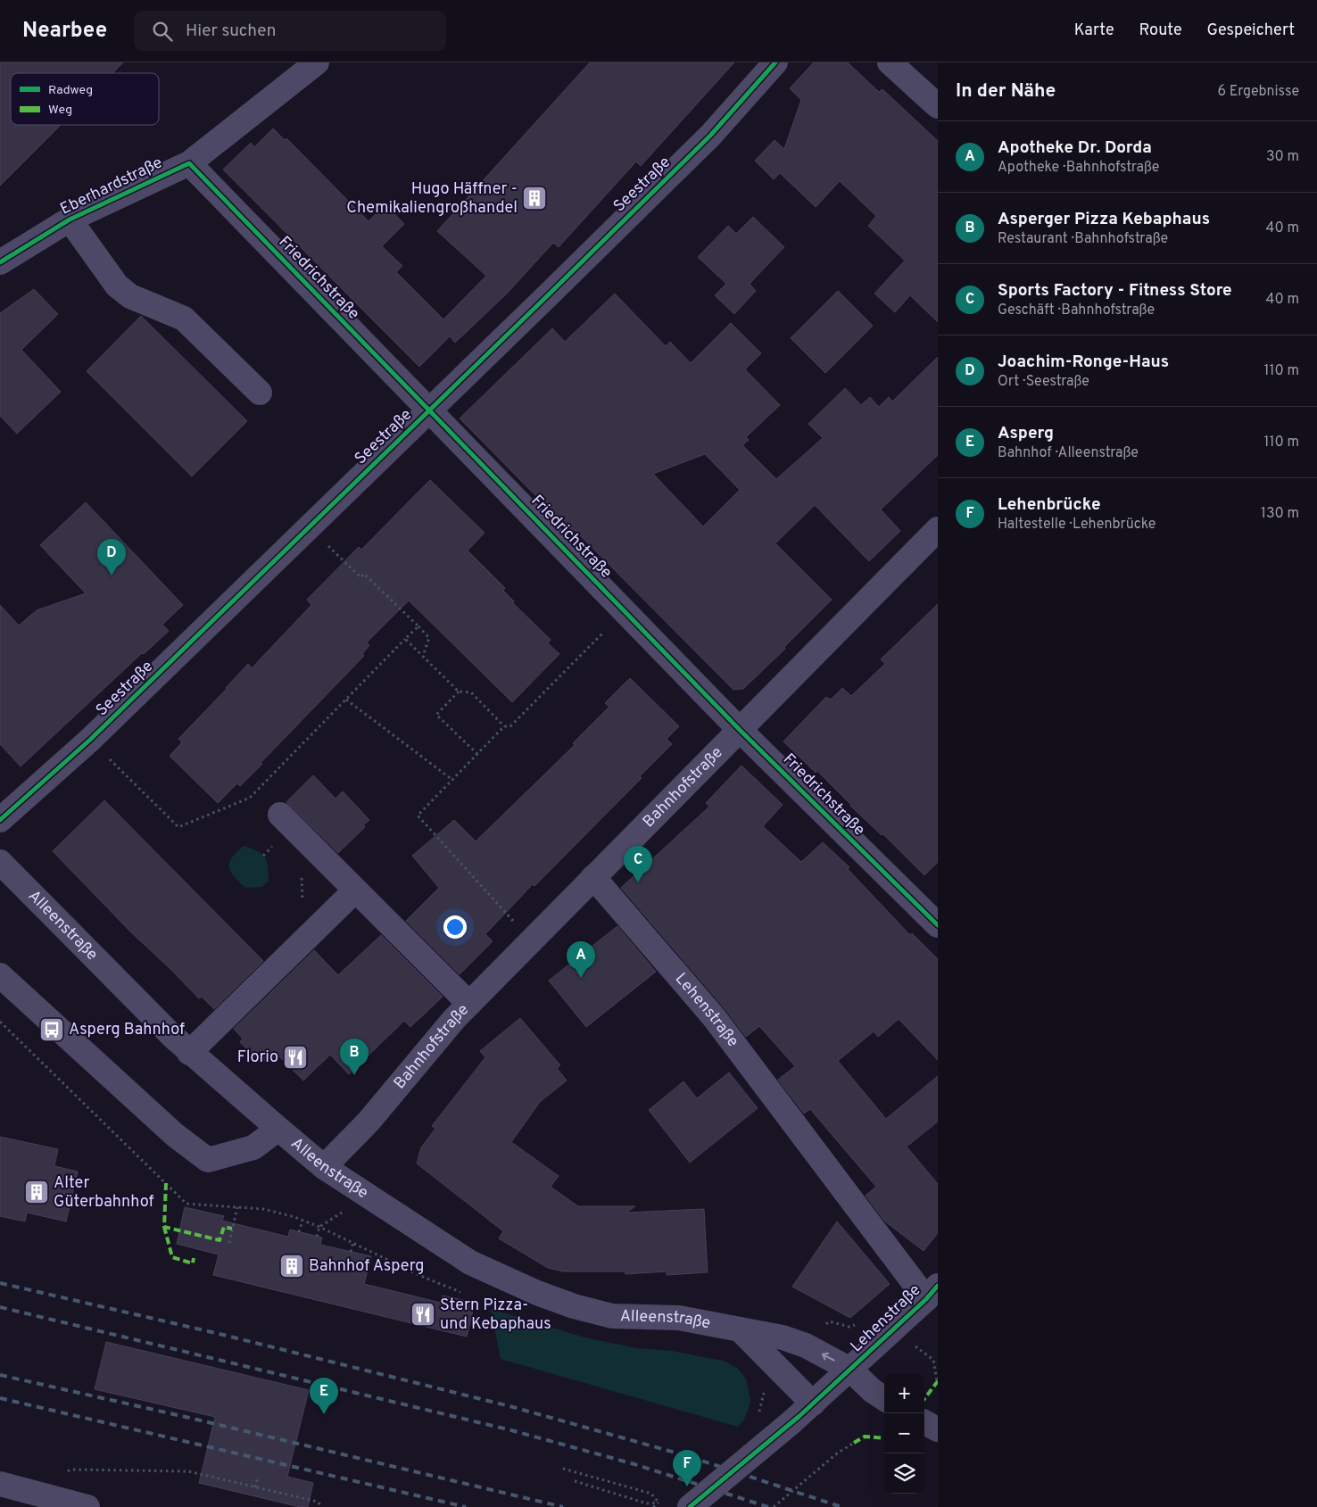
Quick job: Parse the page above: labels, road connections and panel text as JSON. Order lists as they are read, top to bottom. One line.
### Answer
{"streets":{"street":["Seestraße","Eberhardstraße","Friedrichstraße","Bahnhofstraße","Alleenstraße","Lehenstraße"]},"crossings":[["Seestraße","Friedrichstraße"],["Eberhardstraße","Friedrichstraße"],["Friedrichstraße","Bahnhofstraße"],["Bahnhofstraße","Alleenstraße"],["Bahnhofstraße","Lehenstraße"],["Alleenstraße","Lehenstraße"]],"places":{"building":["Hugo Häffner - Chemikaliengroßhandel","Alter Güterbahnhof","Bahnhof Asperg"],"bus stop":["Asperg Bahnhof"],"restaurant":["Florio","Stern Pizza- und Kebaphaus"]},"legend":["Radweg","Weg"],"page":{"header":"Nearbee","search":"Hier suchen","nav":["Karte","Route","Gespeichert"],"heading":["In der Nähe","6 Ergebnisse"],"list":[{"mark":"A","name":"Apotheke Dr. Dorda","note":"Apotheke · Bahnhofstraße","value":"30 m"},{"mark":"B","name":"Asperger Pizza Kebaphaus","note":"Restaurant · Bahnhofstraße","value":"40 m"},{"mark":"C","name":"Sports Factory - Fitness Store","note":"Geschäft · Bahnhofstraße","value":"40 m"},{"mark":"D","name":"Joachim-Ronge-Haus","note":"Ort · Seestraße","value":"110 m"},{"mark":"E","name":"Asperg","note":"Bahnhof · Alleenstraße","value":"110 m"},{"mark":"F","name":"Lehenbrücke","note":"Haltestelle · Lehenbrücke","value":"130 m"}],"pins":["D","C","A","B","E","F"],"map_buttons":["+","−"]}}
